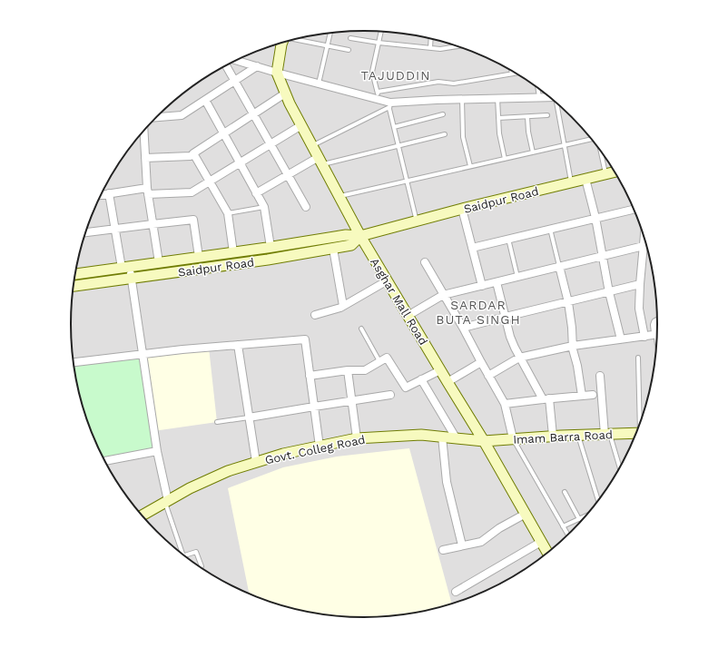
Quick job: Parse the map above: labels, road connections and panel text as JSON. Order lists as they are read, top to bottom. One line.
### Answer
{"streets":{"main road":["Saidpur Road","Asghar Mall Road","Imam Barra Road","Govt. Colleg Road"]},"crossings":[["Saidpur Road","Asghar Mall Road"],["Asghar Mall Road","Imam Barra Road"],["Asghar Mall Road","Govt. Colleg Road"],["Imam Barra Road","Govt. Colleg Road"]],"districts":["TAJUDDIN","SARDAR BUTA SINGH"]}
